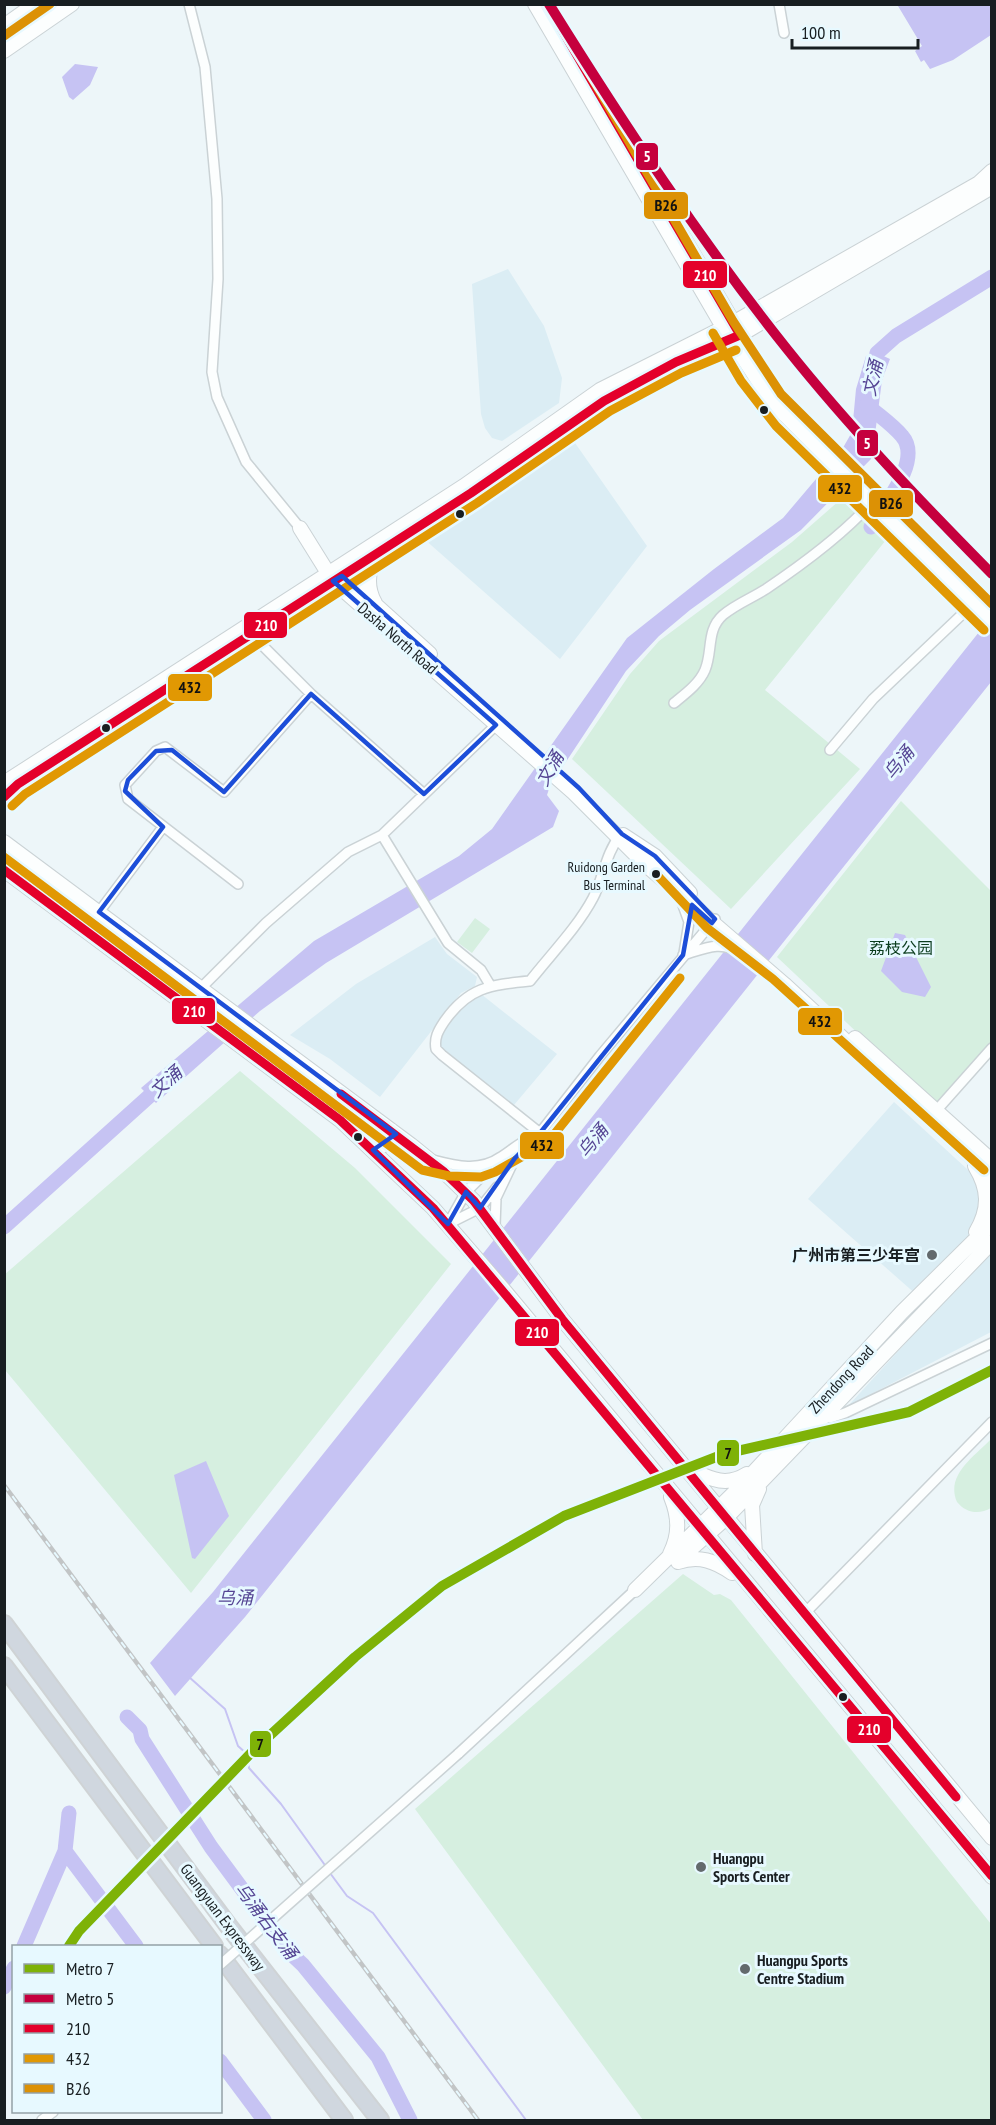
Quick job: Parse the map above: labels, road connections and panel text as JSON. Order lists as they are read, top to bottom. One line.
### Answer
{"streets":{"highway":["Guangyuan Expressway"],"street":["Dasha North Road","Zhendong Road"]},"water":["文涌","乌涌","乌涌右支涌"],"parks":["荔枝公园"],"places":["Ruidong Garden Bus Terminal","广州市第三少年宫","Huangpu Sports Center","Huangpu Sports Centre Stadium"],"lines":["metro line 5","transit line 210","transit line B26","transit line 432","metro line 7"],"legend":["Metro 7","Metro 5","210","432","B26"],"scale_bar":"100 m"}
